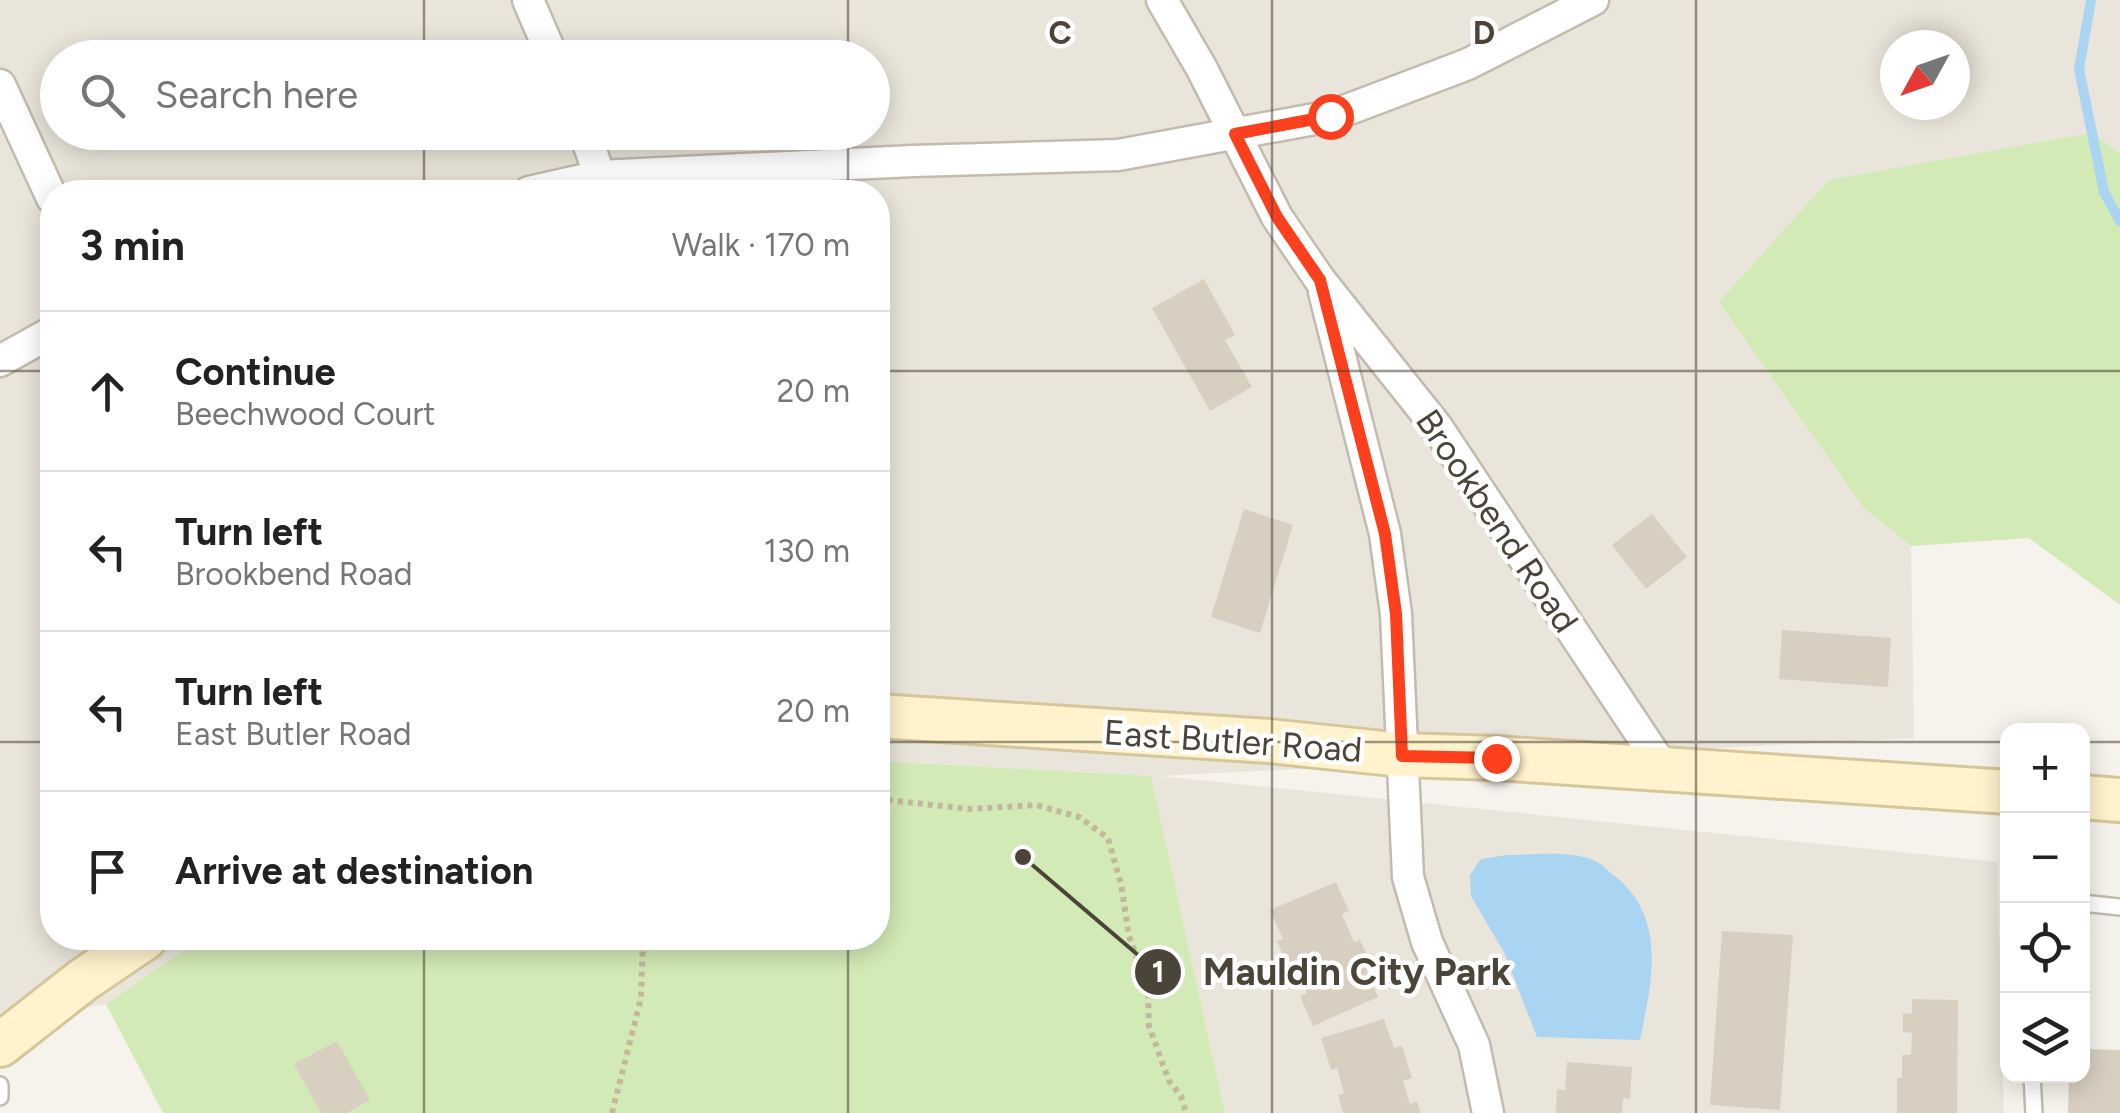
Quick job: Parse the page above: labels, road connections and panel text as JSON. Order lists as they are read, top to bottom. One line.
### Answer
{"streets":{"main road":["East Butler Road"],"street":["Brookbend Road"]},"crossings":[["Brookbend Road","East Butler Road"]],"places":["Mauldin City Park"],"north":"bottom left","page":{"search":"Search here","heading":["3 min","Walk · 170 m"],"list":[["Continue","Beechwood Court","20 m"],["Turn left","Brookbend Road","130 m"],["Turn left","East Butler Road","20 m"],"Arrive at destination"],"map_buttons":["+","−"]},"grid":{"columns":["C","D"]}}
